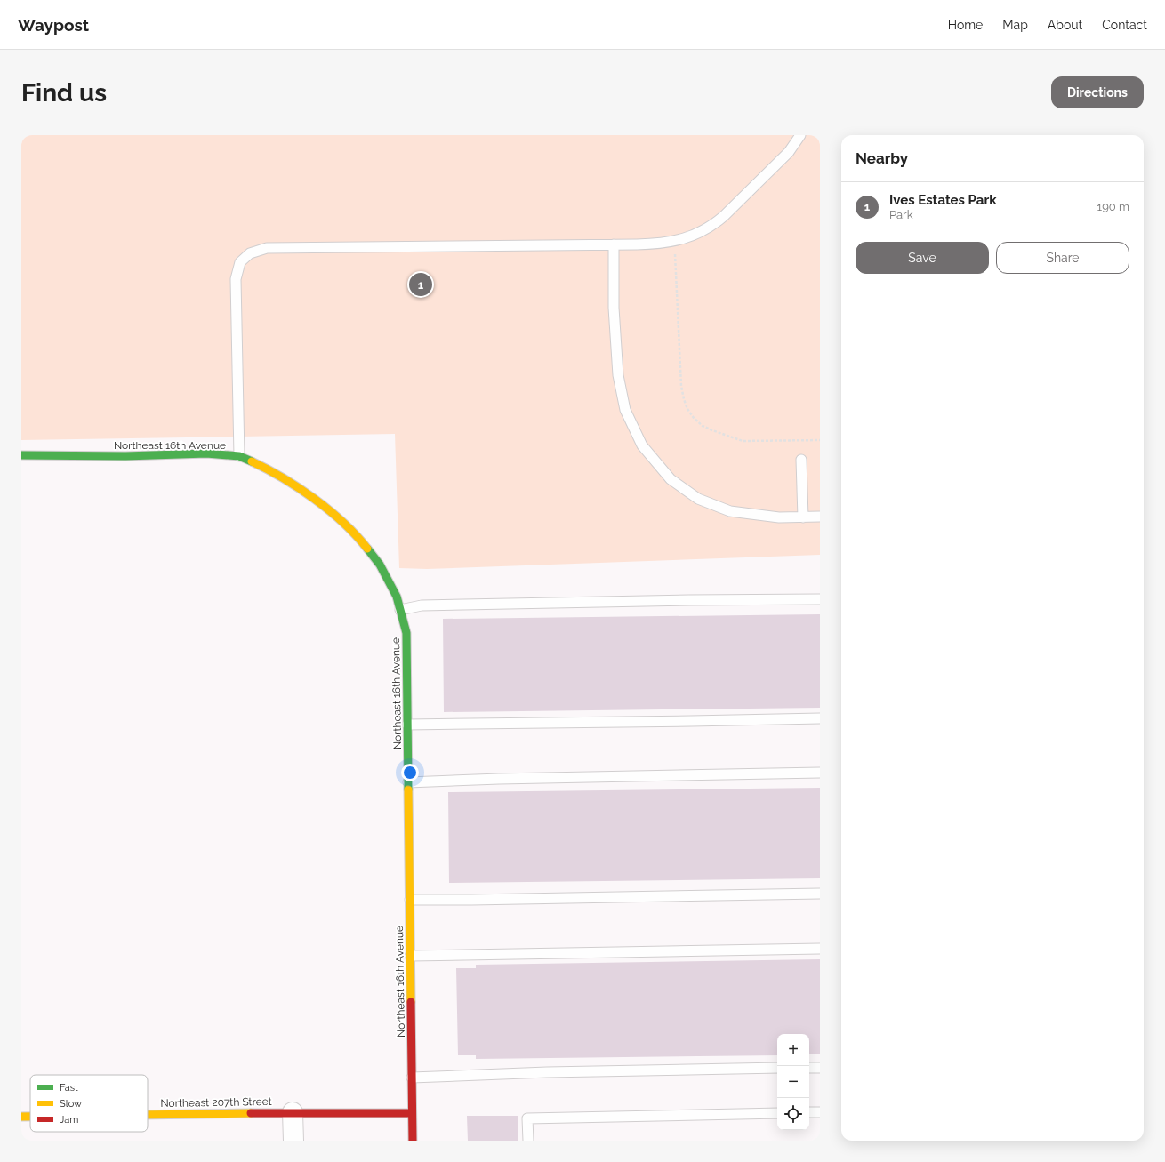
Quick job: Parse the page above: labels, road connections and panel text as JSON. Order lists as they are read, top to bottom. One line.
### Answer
{"streets":{"street":["Northeast 16th Avenue","Northeast 207th Street"]},"crossings":[["Northeast 16th Avenue","Northeast 207th Street"]],"legend":["Fast","Slow","Jam"],"page":{"header":"Waypost","nav":["Home","Map","About","Contact"],"buttons":["Directions",["Save","Share"]],"title":"Find us","heading":"Nearby","list":[{"mark":"1","name":"Ives Estates Park","note":"Park","value":"190 m"}],"pins":"1","map_buttons":["+","−"]}}
